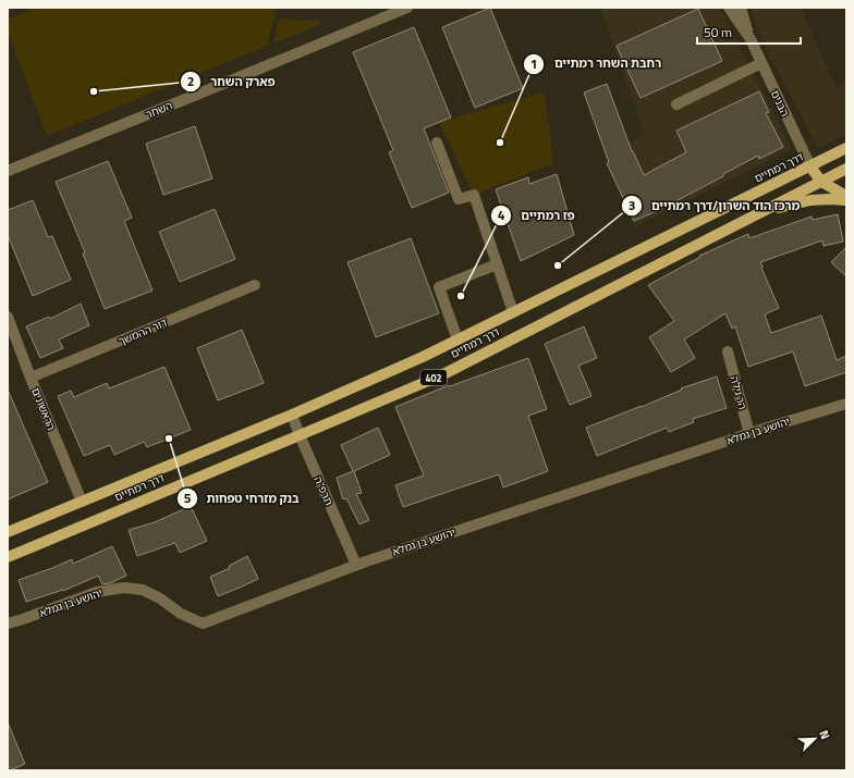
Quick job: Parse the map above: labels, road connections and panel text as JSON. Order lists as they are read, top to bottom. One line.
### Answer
{"streets":{"main road":["דרך רמתיים","402"],"street":["הבנים","השחר","דור ההמשך","הר גילה","הראשונים","יהושע בן גמלא","תרפ\"ה"]},"crossings":[["הבנים","דרך רמתיים"],["דרך רמתיים","הראשונים"],["דרך רמתיים","תרפ\"ה"],["דור ההמשך","הראשונים"],["הר גילה","יהושע בן גמלא"],["יהושע בן גמלא","תרפ\"ה"]],"places":["פארק השחר","רחבת השחר רמתיים","מרכז הוד השרון/דרך רמתיים","פז רמתיים","בנק מזרחי טפחות"],"scale_bar":"50 m","north":"top right"}
